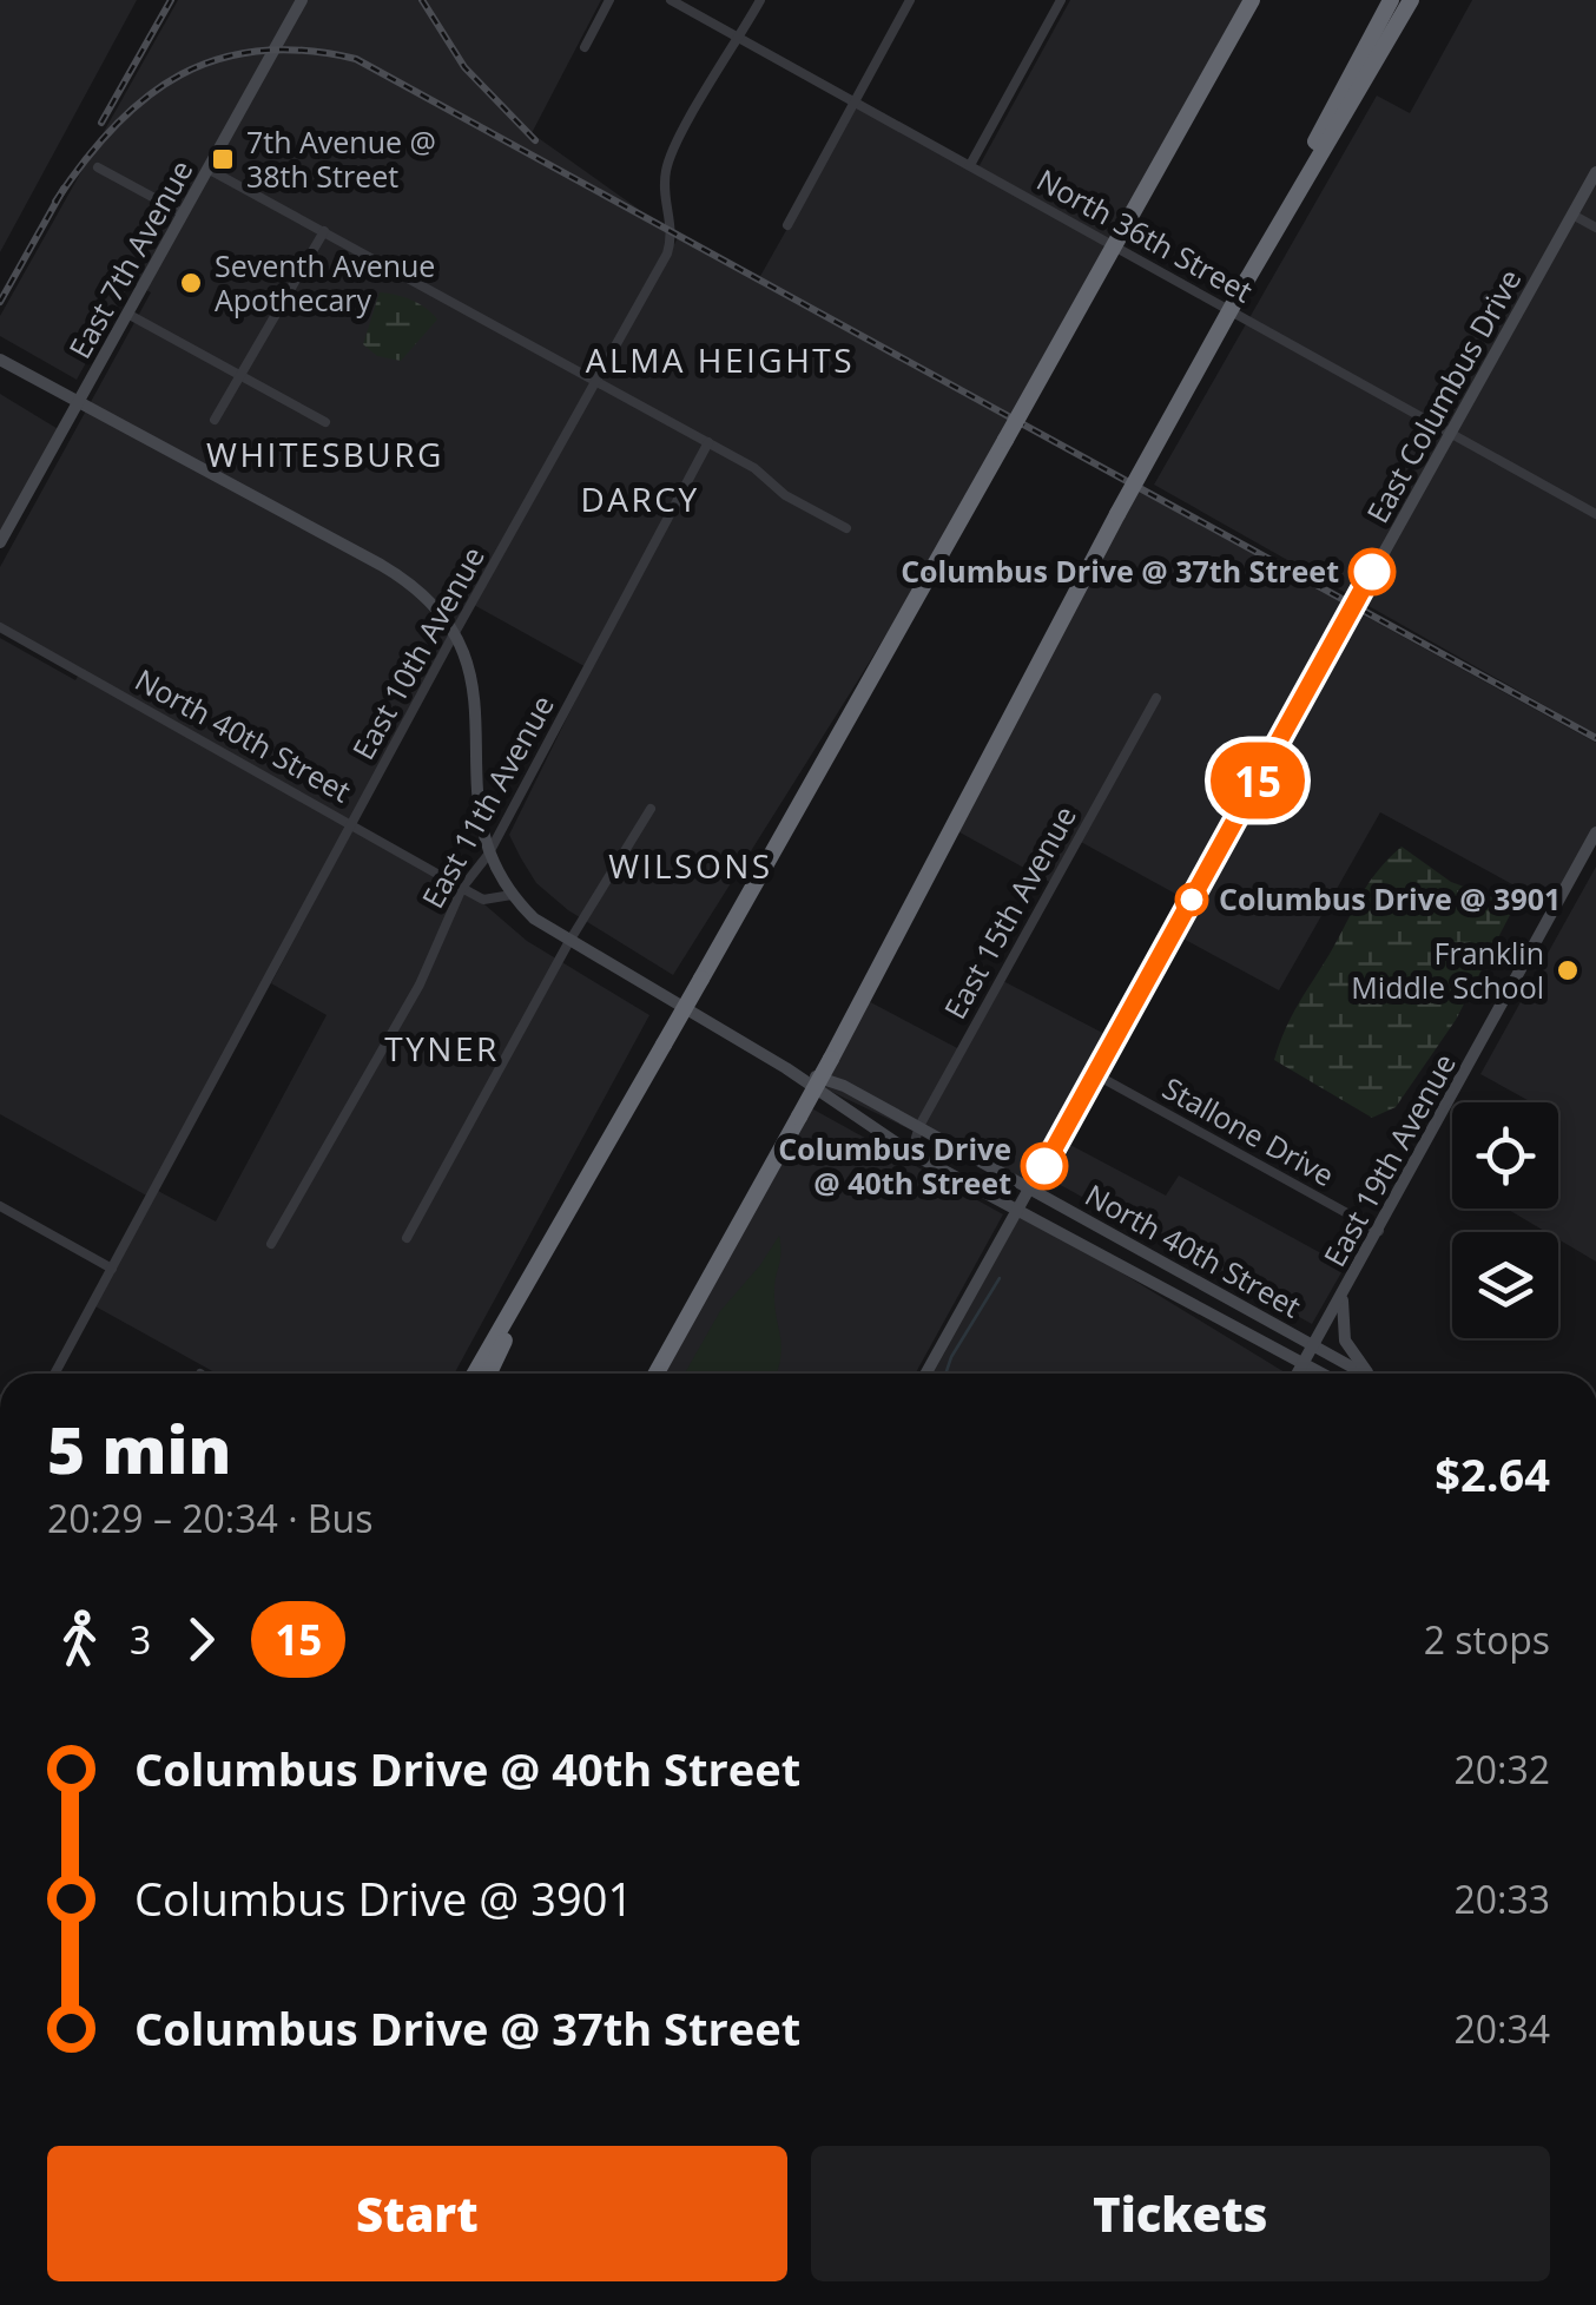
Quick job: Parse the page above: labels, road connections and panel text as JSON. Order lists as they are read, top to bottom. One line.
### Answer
{"streets":{"main road":["East 7th Avenue","East Columbus Drive","North 40th Street","East 19th Avenue"],"street":["North 36th Street","East 10th Avenue","East 11th Avenue","East 15th Avenue","Stallone Drive"]},"crossings":[["North 36th Street","East Columbus Drive"],["North 36th Street","East 10th Avenue"],["East Columbus Drive","North 40th Street"],["East Columbus Drive","Stallone Drive"],["East 10th Avenue","North 40th Street"],["North 40th Street","East 11th Avenue"],["North 40th Street","East 15th Avenue"],["North 40th Street","East 19th Avenue"],["Stallone Drive","East 19th Avenue"]],"districts":["ALMA HEIGHTS","WHITESBURG","DARCY","WILSONS","TYNER"],"places":{"transit":["7th Avenue @ 38th Street"],"other":["Seventh Avenue Apothecary","Columbus Drive @ 37th Street","Columbus Drive @ 3901","Franklin Middle School","Columbus Drive @ 40th Street"]},"lines":["bus line 15"],"page":{"on_map":"15","heading":["5 min","20:29 – 20:34 · Bus","$2.64"],"legs":["3","15","2 stops"],"list":[{"name":"Columbus Drive @ 40th Street","value":"20:32"},{"name":"Columbus Drive @ 3901","value":"20:33"},{"name":"Columbus Drive @ 37th Street","value":"20:34"}],"buttons":["Start","Tickets"]}}
